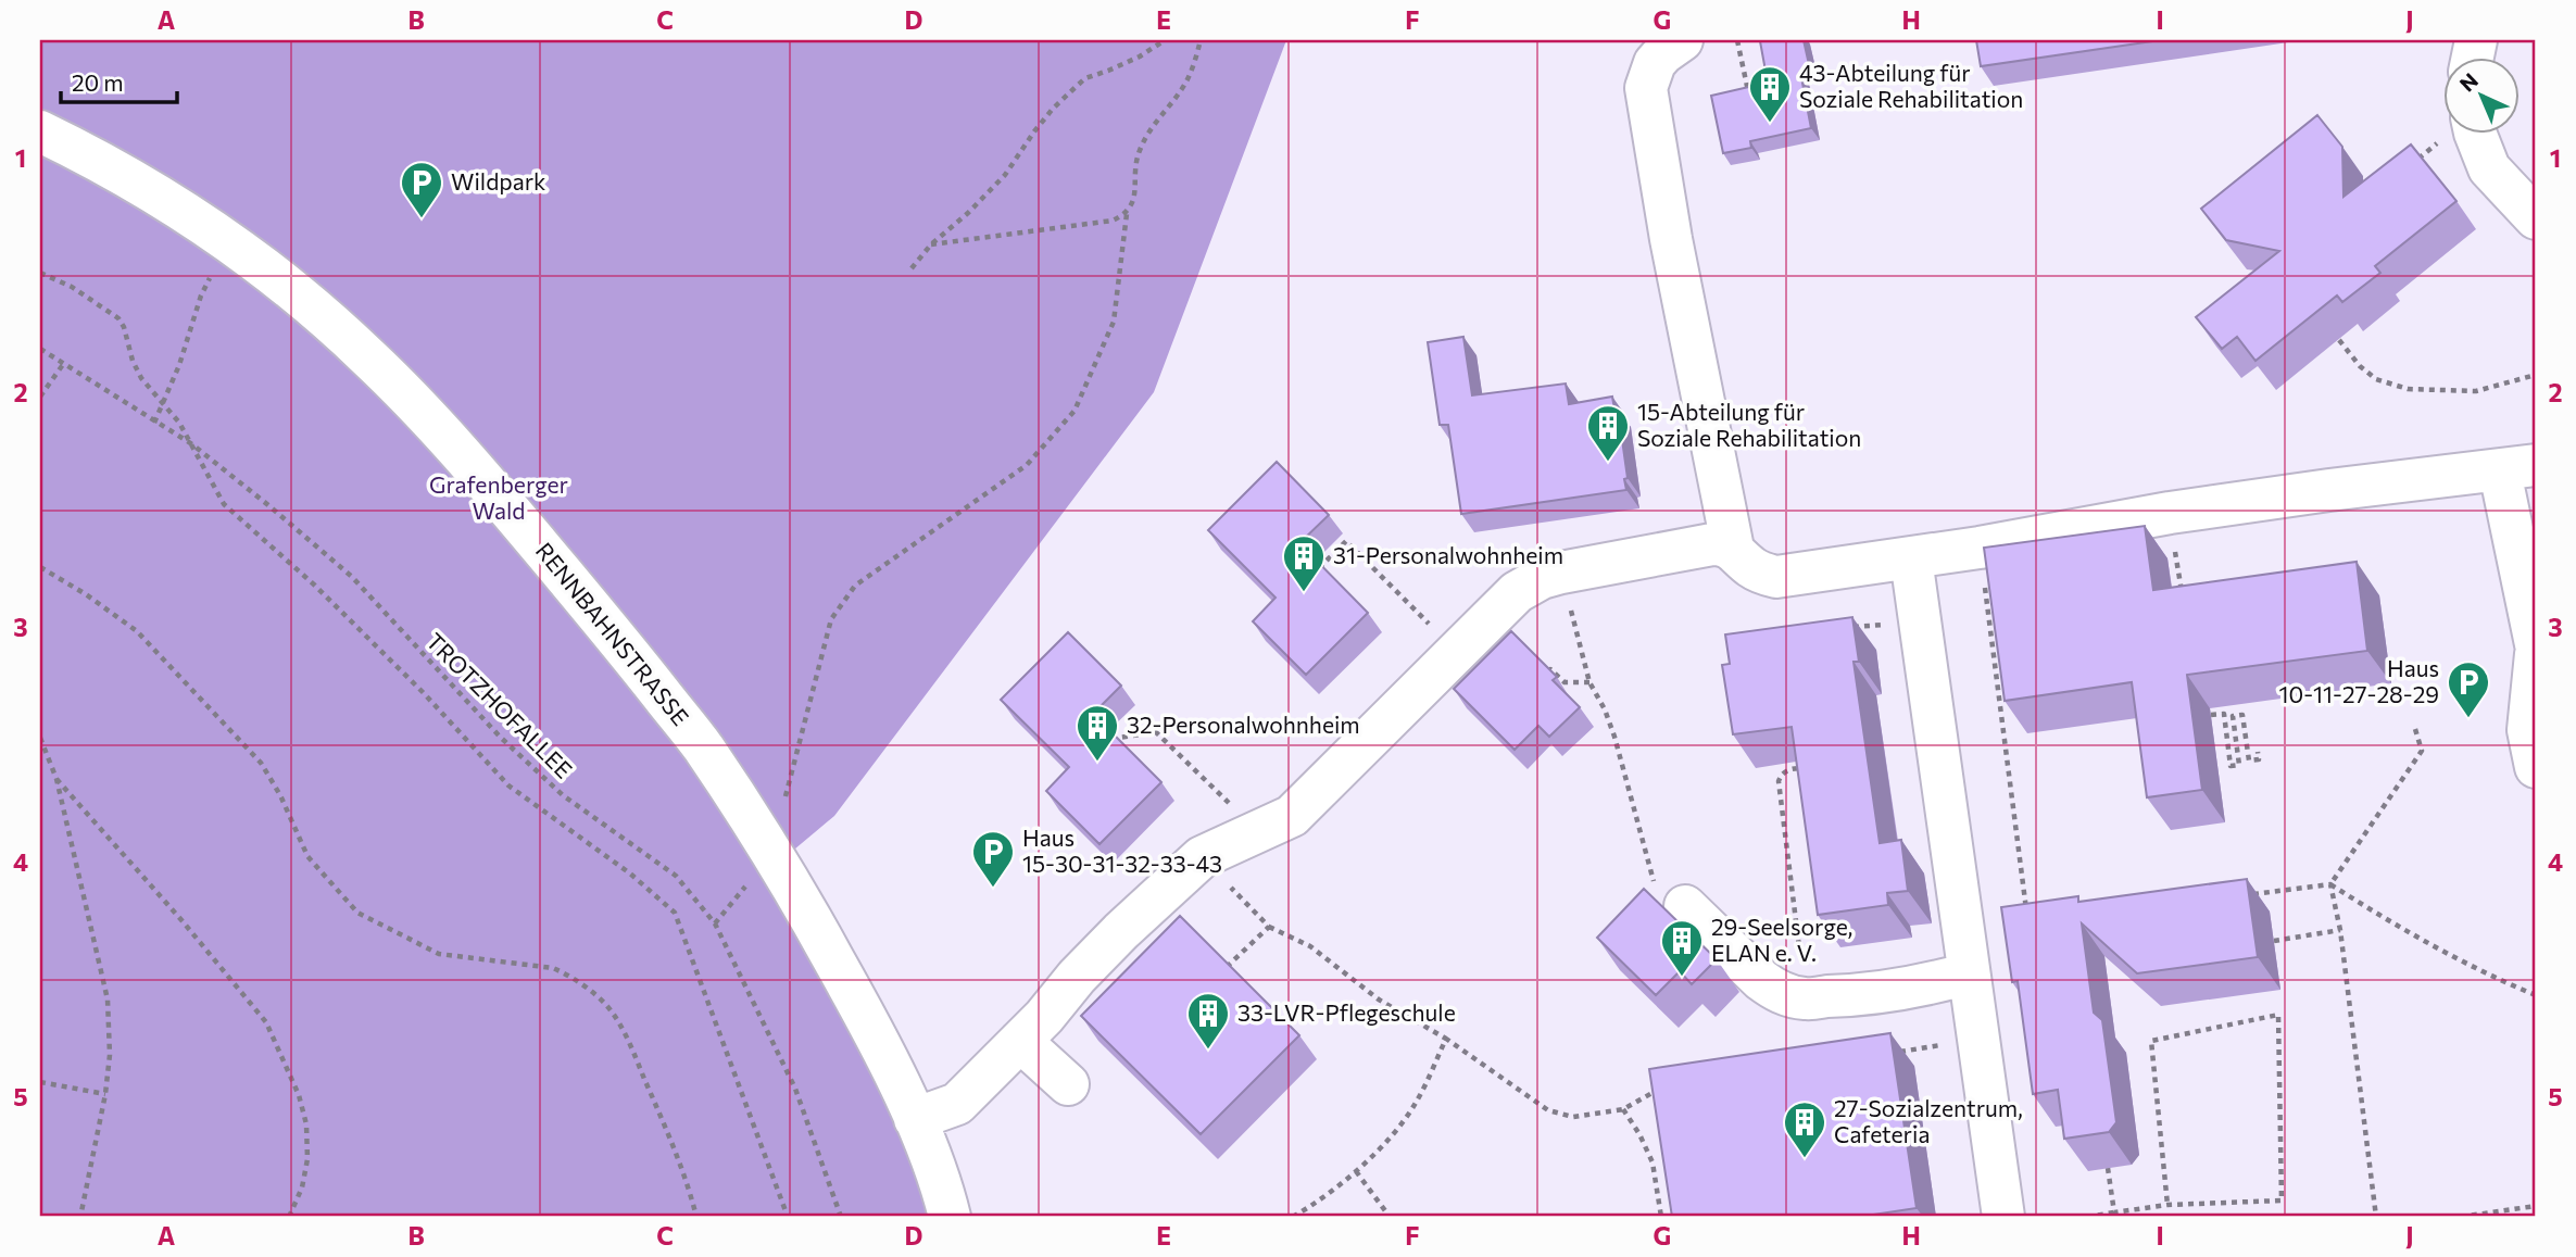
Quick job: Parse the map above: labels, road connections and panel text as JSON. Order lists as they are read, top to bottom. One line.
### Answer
{"streets":{"street":["RENNBAHNSTRASSE"],"path":["TROTZHOFALLEE"]},"parks":["Grafenberger Wald"],"places":{"building":["43-Abteilung für Soziale Rehabilitation","15-Abteilung für Soziale Rehabilitation","31-Personalwohnheim","32-Personalwohnheim","29-Seelsorge, ELAN e. V.","33-LVR-Pflegeschule","27-Sozialzentrum, Cafeteria"],"parking":["Wildpark","Haus 10-11-27-28-29","Haus 15-30-31-32-33-43"]},"scale_bar":"20 m","north":"top left","grid":{"columns":["A","B","C","D","E","F","G","H","I","J"],"rows":["1","2","3","4","5"]}}
